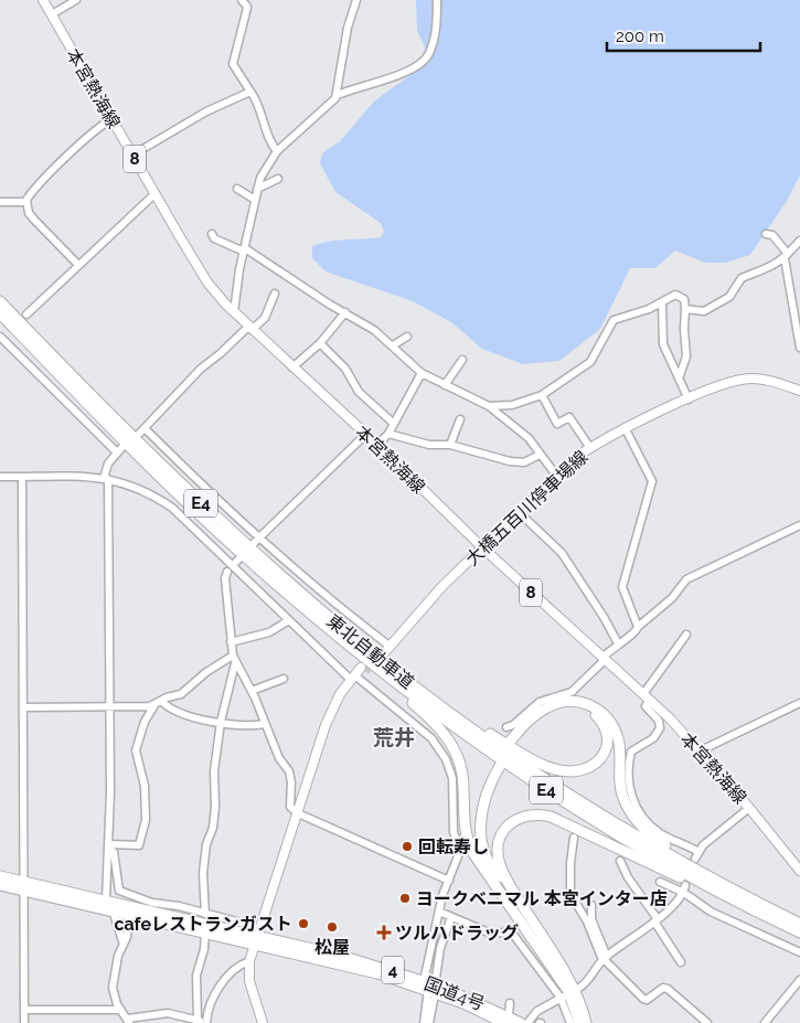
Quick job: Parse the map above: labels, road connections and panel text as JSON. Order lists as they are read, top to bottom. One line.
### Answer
{"streets":{"highway":["E4","東北自動車道","4","国道4号"],"main road":["本宮熱海線","8","大橋五百川停車場線"]},"crossings":[["本宮熱海線","大橋五百川停車場線"]],"districts":["荒井"],"places":{"other":["回転寿し","ヨークベニマル 本宮インター店","cafeレストランガスト","松屋"],"health":["ツルハドラッグ"]},"scale_bar":"200 m"}
